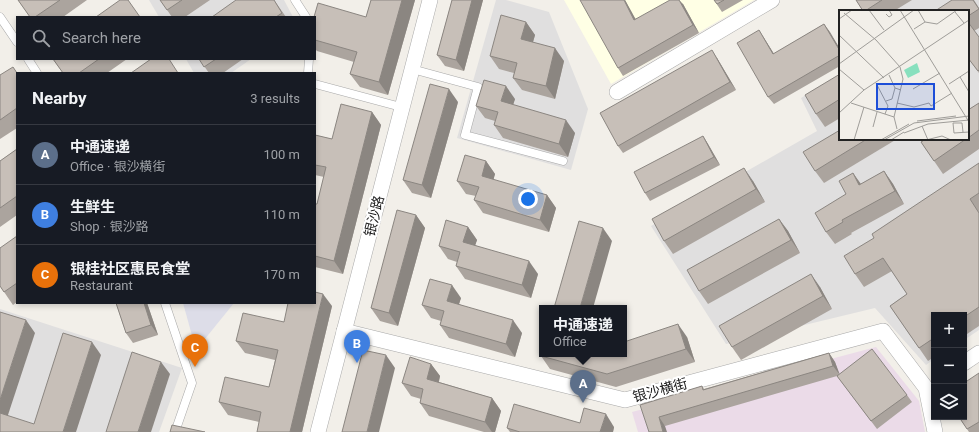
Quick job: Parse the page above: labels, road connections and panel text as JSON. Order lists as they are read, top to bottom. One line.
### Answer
{"streets":{"street":["银沙路","银沙横街"]},"crossings":[["银沙路","银沙横街"]],"page":{"search":"Search here","heading":["Nearby","3 results"],"list":[{"mark":"A","name":"中通速递","note":"Office · 银沙横街","value":"100 m"},{"mark":"B","name":"生鲜生","note":"Shop · 银沙路","value":"110 m"},{"mark":"C","name":"银桂社区惠民食堂","note":"Restaurant","value":"170 m"}],"popup":["中通速递","Office"],"map_buttons":["+","−"],"pins":["B","C","A"]}}
